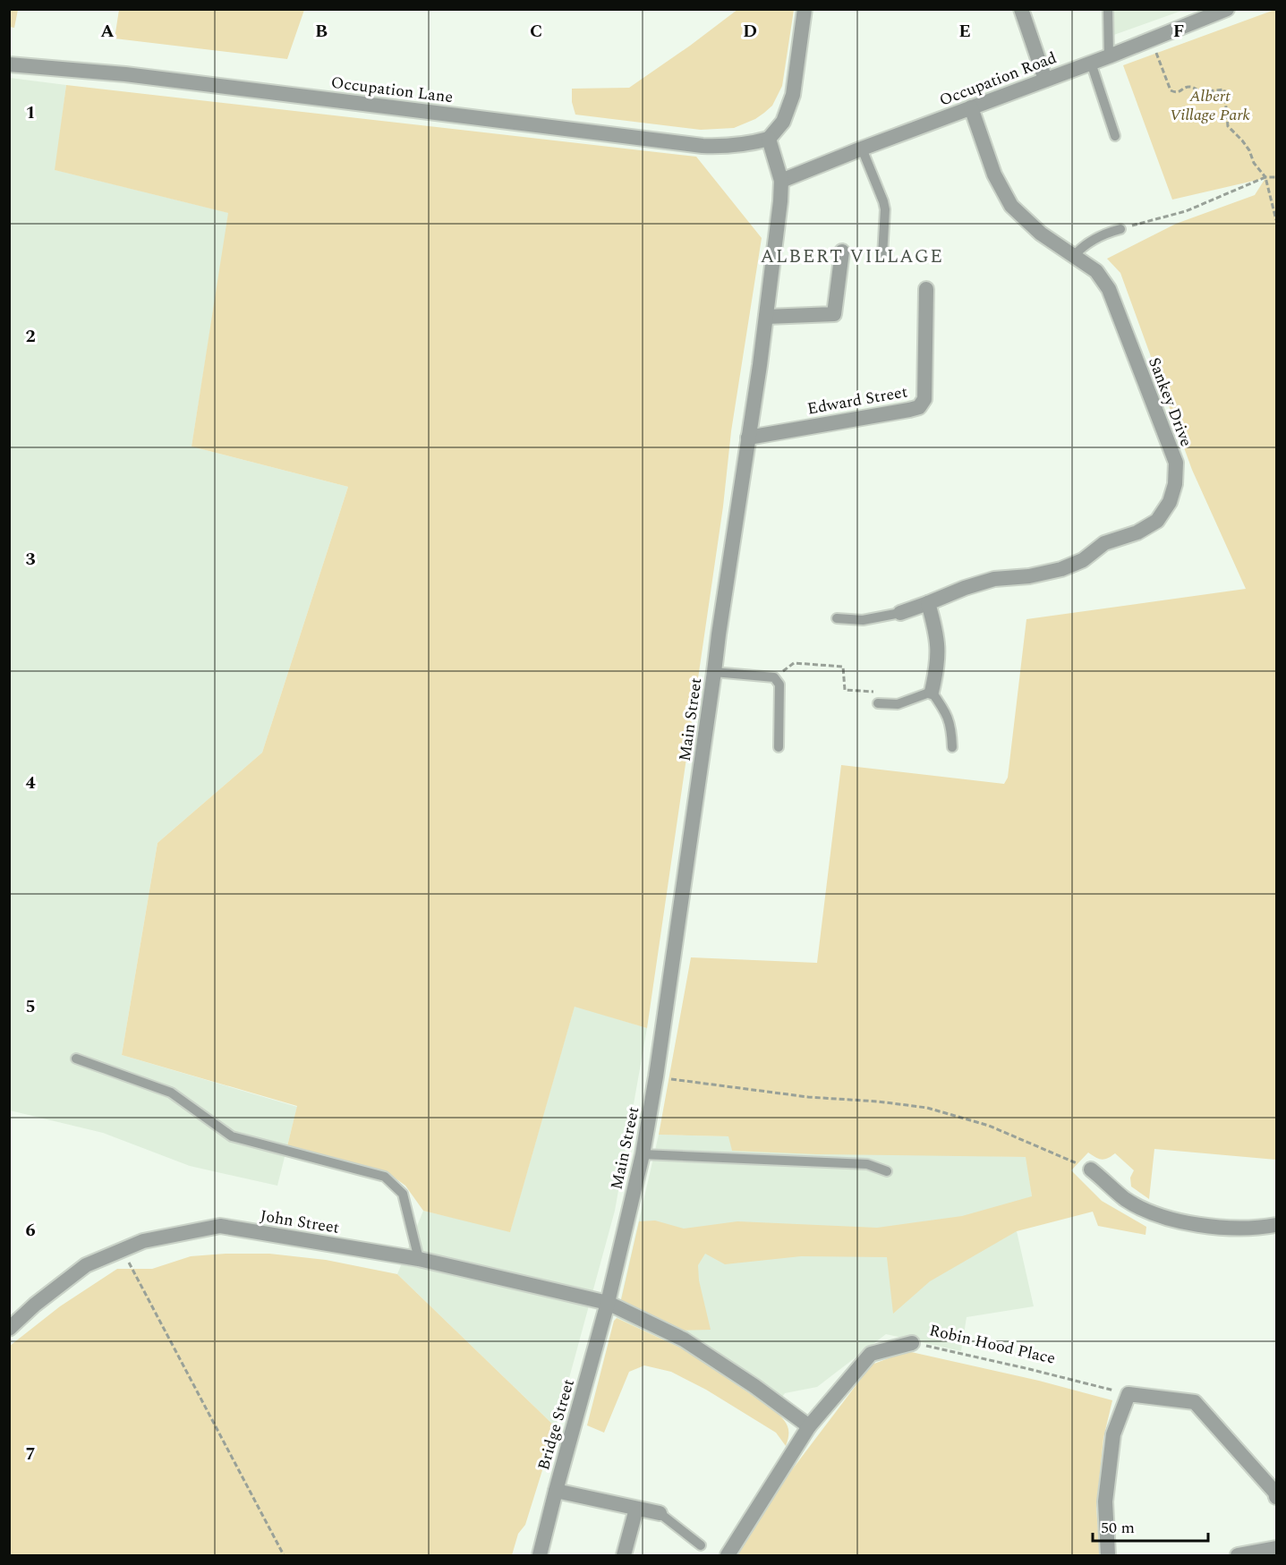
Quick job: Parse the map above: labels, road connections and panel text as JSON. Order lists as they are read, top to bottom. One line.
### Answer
{"streets":{"street":["Occupation Road","Occupation Lane","Edward Street","Sankey Drive","Main Street","John Street","Robin Hood Place","Bridge Street"]},"crossings":[["Occupation Road","Sankey Drive"],["Occupation Road","Main Street"],["Occupation Lane","Main Street"],["Edward Street","Main Street"],["Main Street","John Street"],["Main Street","Bridge Street"],["John Street","Robin Hood Place"],["John Street","Bridge Street"]],"districts":["ALBERT VILLAGE"],"parks":["Albert Village Park"],"scale_bar":"50 m","grid":{"columns":["A","B","C","D","E","F"],"rows":["1","2","3","4","5","6","7"]}}
